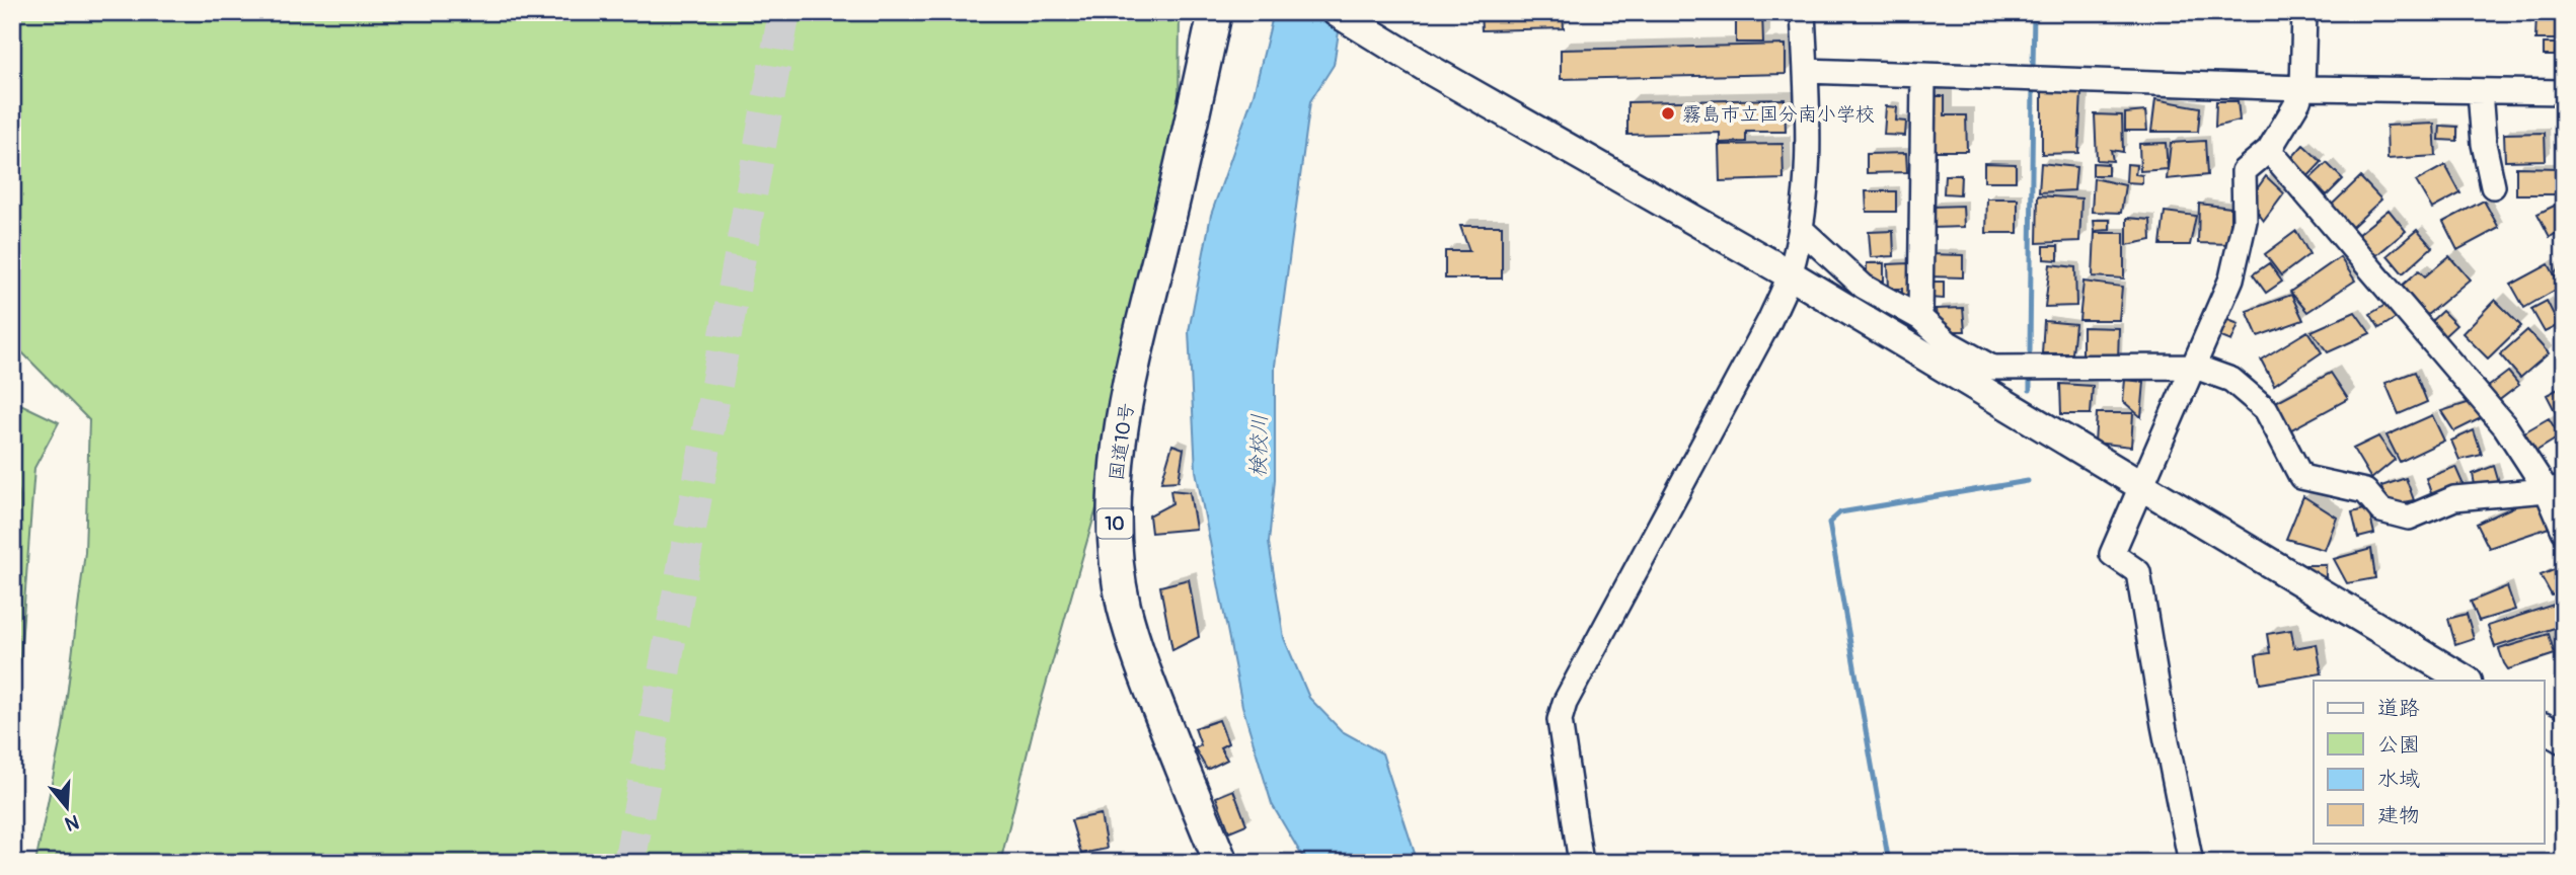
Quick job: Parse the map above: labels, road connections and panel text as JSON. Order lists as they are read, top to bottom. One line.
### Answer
{"streets":{"highway":["国道10号","10"]},"water":["検校川"],"places":["霧島市立国分南小学校"],"legend":["道路","公園","水域","建物"],"north":"bottom"}
